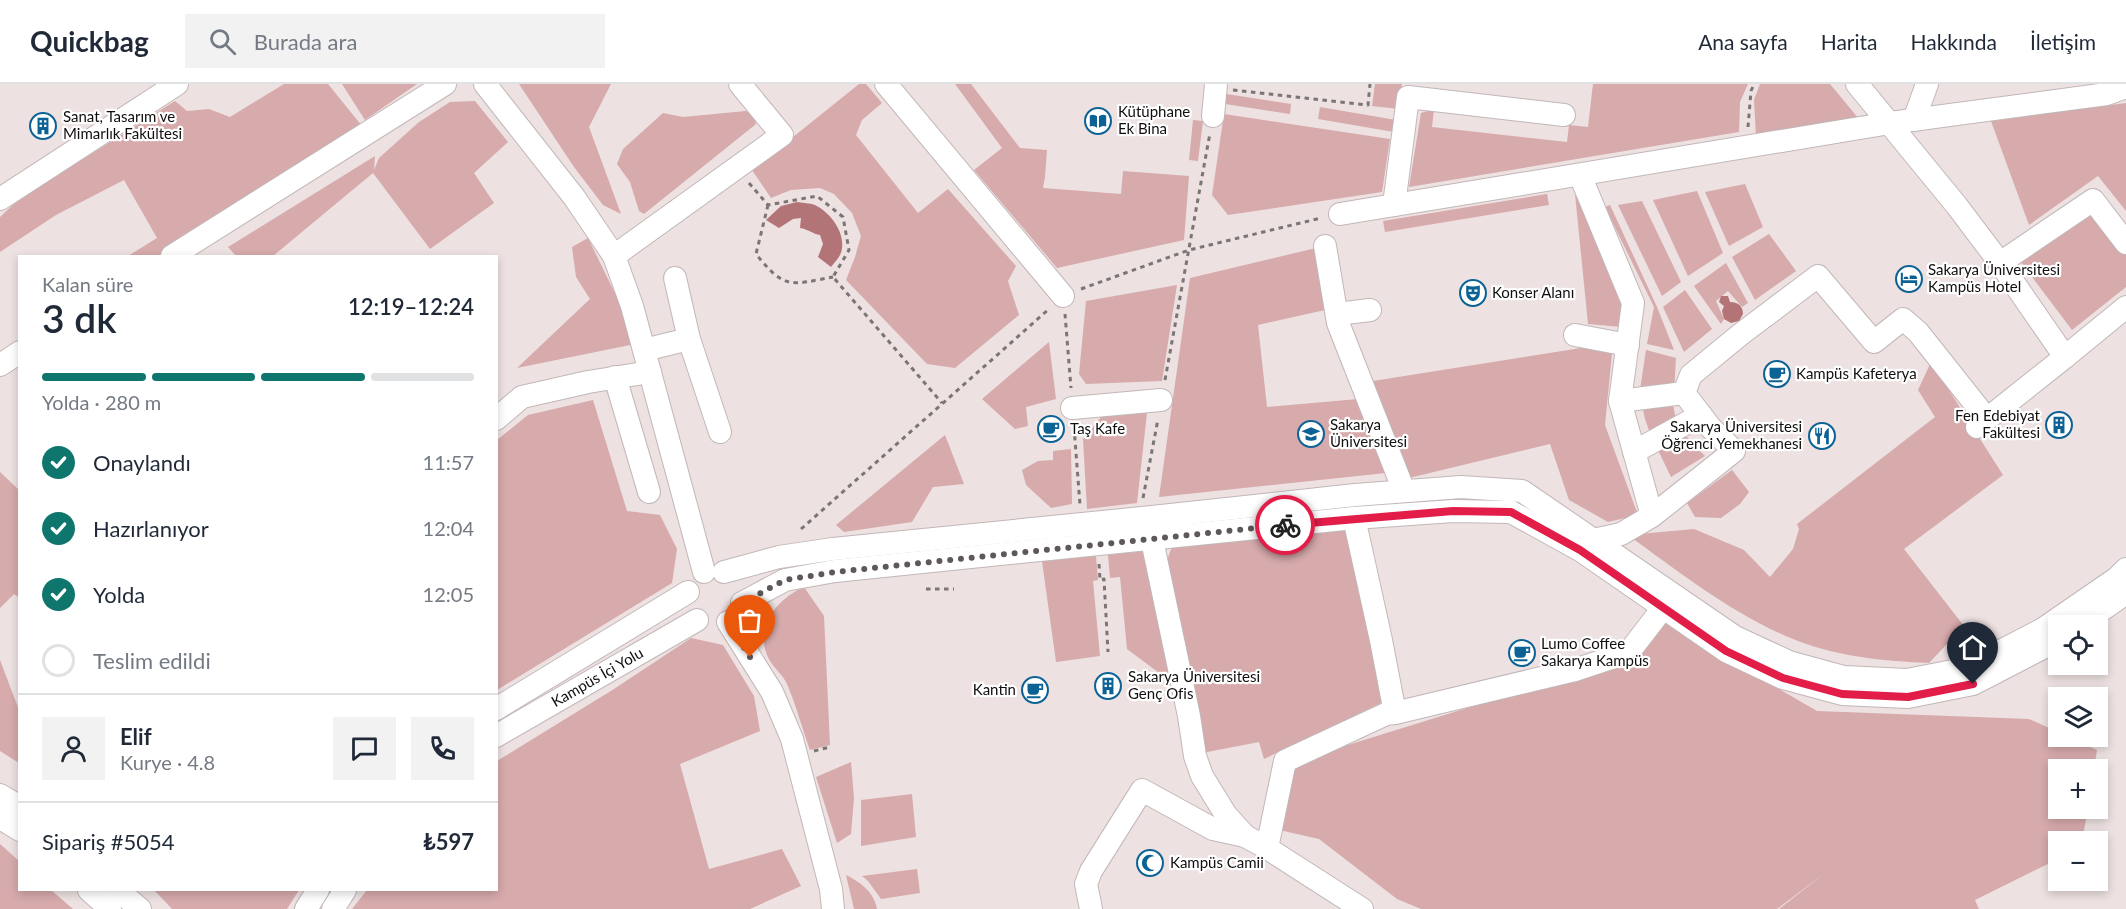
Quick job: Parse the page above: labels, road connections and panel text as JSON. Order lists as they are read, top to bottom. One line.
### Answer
{"streets":{"street":["Kampüs İçi Yolu"]},"places":{"library":["Kütüphane Ek Bina"],"building":["Sanat, Tasarım ve Mimarlık Fakültesi","Fen Edebiyat Fakültesi","Sakarya Üniversitesi Genç Ofis"],"hotel":["Sakarya Üniversitesi Kampüs Hotel"],"theatre":["Konser Alanı"],"cafe":["Kampüs Kafeterya","Taş Kafe","Lumo Coffee Sakarya Kampüs","Kantin"],"school or university":["Sakarya Üniversitesi"],"restaurant":["Sakarya Üniversitesi Öğrenci Yemekhanesi"],"mosque":["Kampüs Camii"]},"page":{"header":"Quickbag","search":"Burada ara","nav":["Ana sayfa","Harita","Hakkında","İletişim"],"heading":["3 dk","Kalan süre","12:19–12:24"],"panel":["Elif","Kurye · 4.8","Sipariş #5054","₺597"],"bar":"Yolda · 280 m","list":[["Onaylandı","11:57"],["Hazırlanıyor","12:04"],["Yolda","12:05"],"Teslim edildi"],"map_buttons":["+","−"]}}
